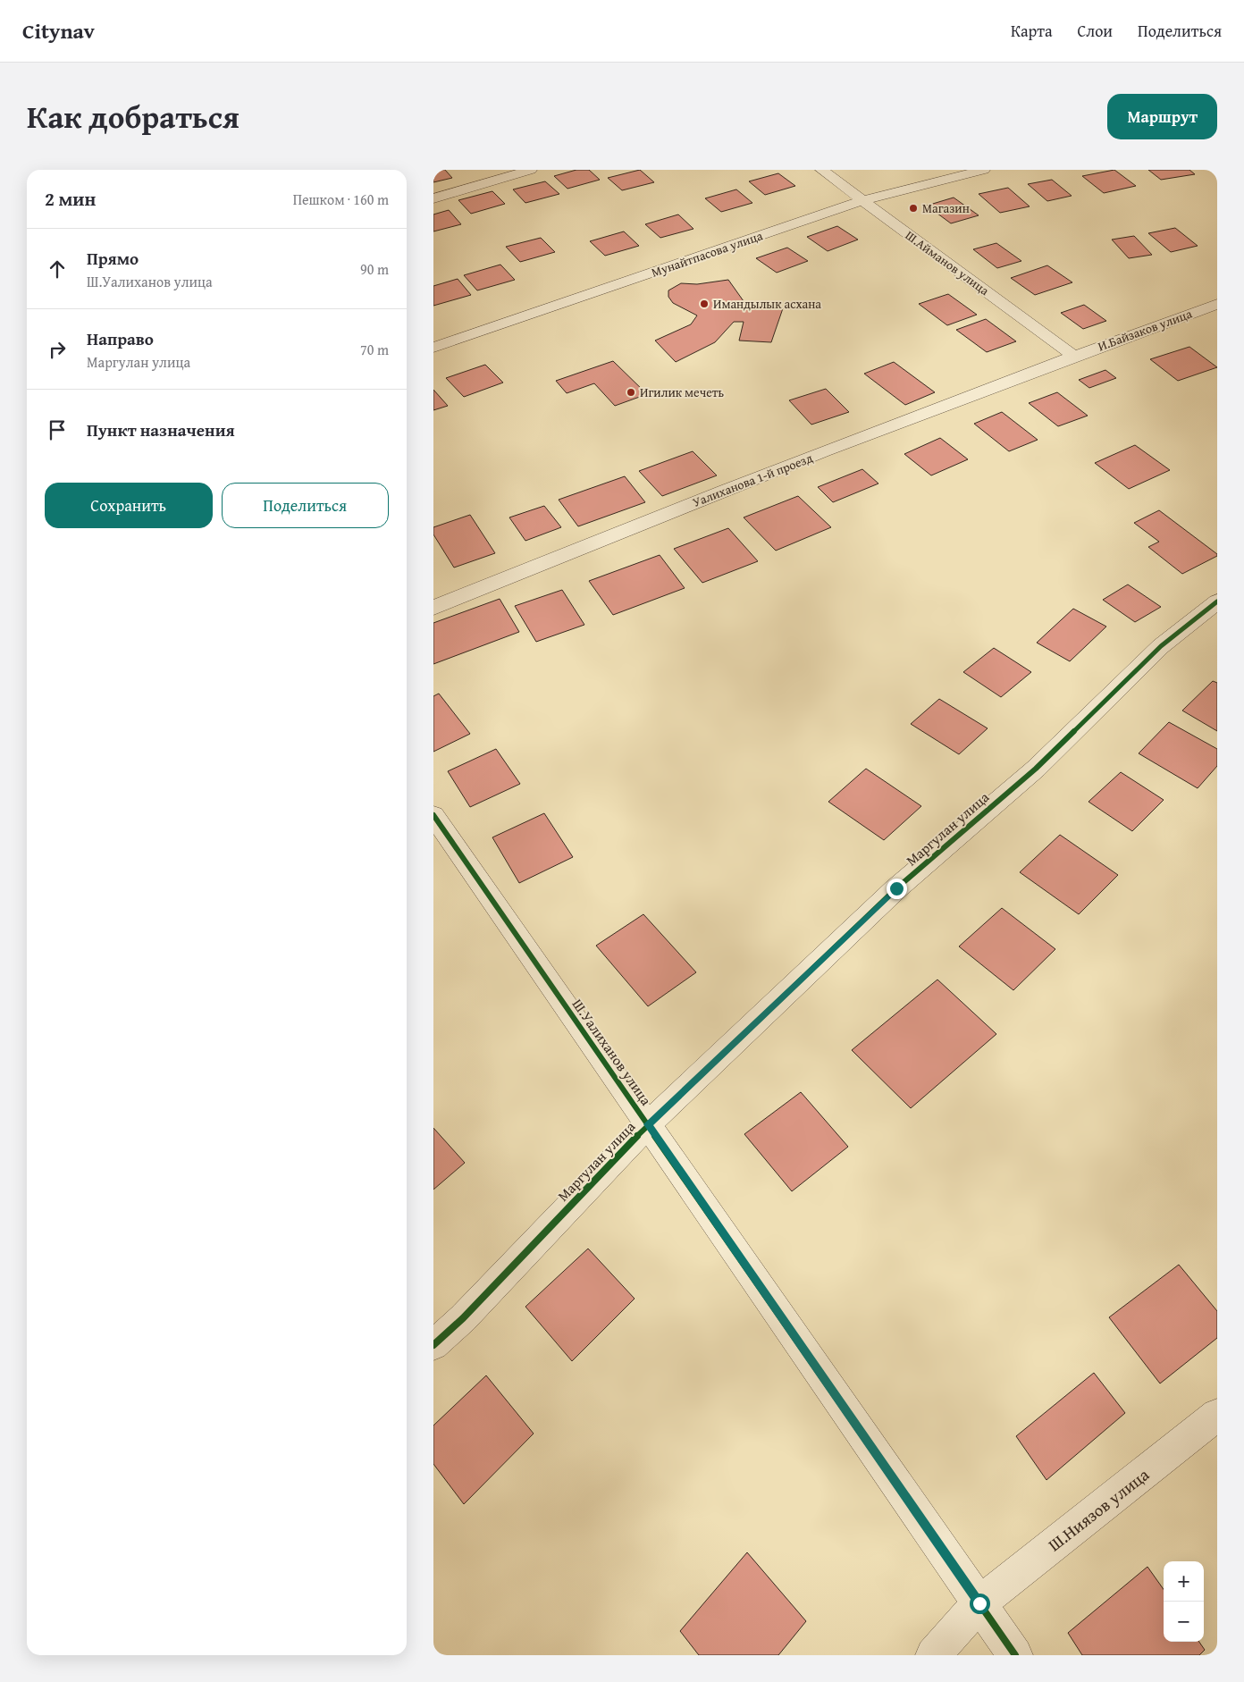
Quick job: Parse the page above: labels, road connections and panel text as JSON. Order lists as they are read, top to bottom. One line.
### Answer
{"streets":{"street":["Мунайтпасова улица","Ш.Айманов улица","И.Байзаков улица","Уалиханова 1-й проезд","Маргулан улица","Ш.Уалиханов улица","Ш.Ниязов улица"]},"crossings":[["Мунайтпасова улица","Ш.Айманов улица"],["Ш.Айманов улица","И.Байзаков улица"],["Ш.Айманов улица","Уалиханова 1-й проезд"],["И.Байзаков улица","Уалиханова 1-й проезд"],["Маргулан улица","Ш.Уалиханов улица"],["Ш.Уалиханов улица","Ш.Ниязов улица"]],"places":["Магазин","Имандылык асхана","Игилик мечеть"],"page":{"header":"Citynav","nav":["Карта","Слои","Поделиться"],"title":"Как добраться","buttons":["Маршрут",["Сохранить","Поделиться"]],"heading":["2 мин","Пешком · 160 m"],"list":[["Прямо","Ш.Уалиханов улица","90 m"],["Направо","Маргулан улица","70 m"],"Пункт назначения"],"map_buttons":["+","−"]}}
